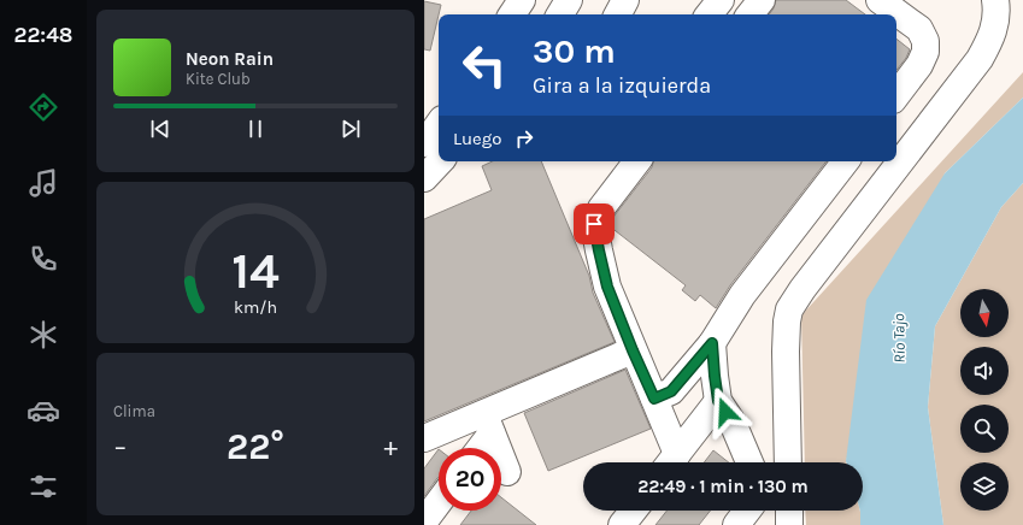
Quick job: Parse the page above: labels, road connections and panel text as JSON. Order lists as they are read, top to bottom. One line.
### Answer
{"water":["Río Tajo"],"north":"bottom","page":{"tabs":"22:48","turn":["30 m","Gira a la izquierda"],"song":["Neon Rain","Kite Club"],"then":"Luego","tile":"Clima","heat":["−","22°","+"],"limit":"20","trip":"22:49 · 1 min · 130 m","gauge":["14","km/h"]}}
